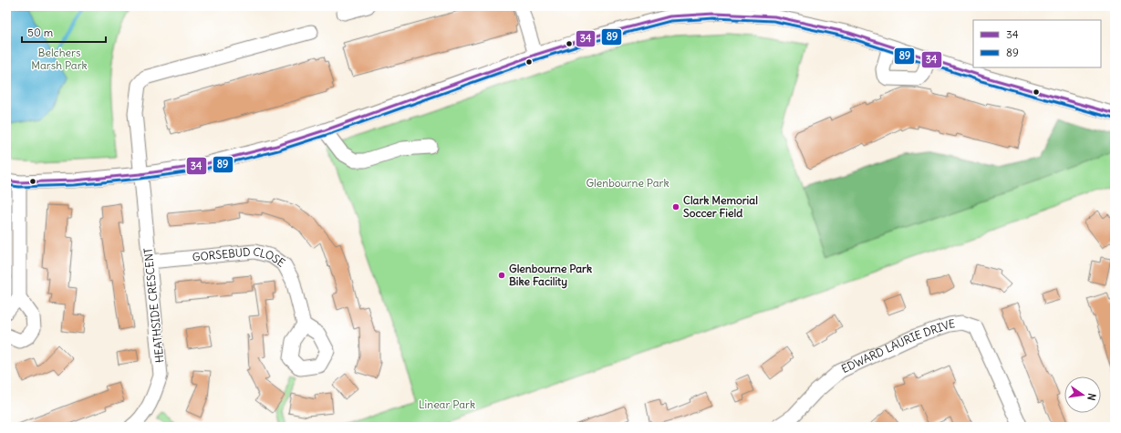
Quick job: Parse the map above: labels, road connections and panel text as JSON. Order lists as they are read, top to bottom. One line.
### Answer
{"streets":{"street":["GORSEBUD CLOSE","HEATHSIDE CRESCENT","EDWARD LAURIE DRIVE"]},"crossings":[["GORSEBUD CLOSE","HEATHSIDE CRESCENT"]],"parks":["Belchers Marsh Park","Glenbourne Park","Linear Park"],"places":["Clark Memorial Soccer Field","Glenbourne Park Bike Facility"],"lines":["transit line 34","transit line 89"],"legend":["34","89"],"scale_bar":"50 m","north":"right"}
